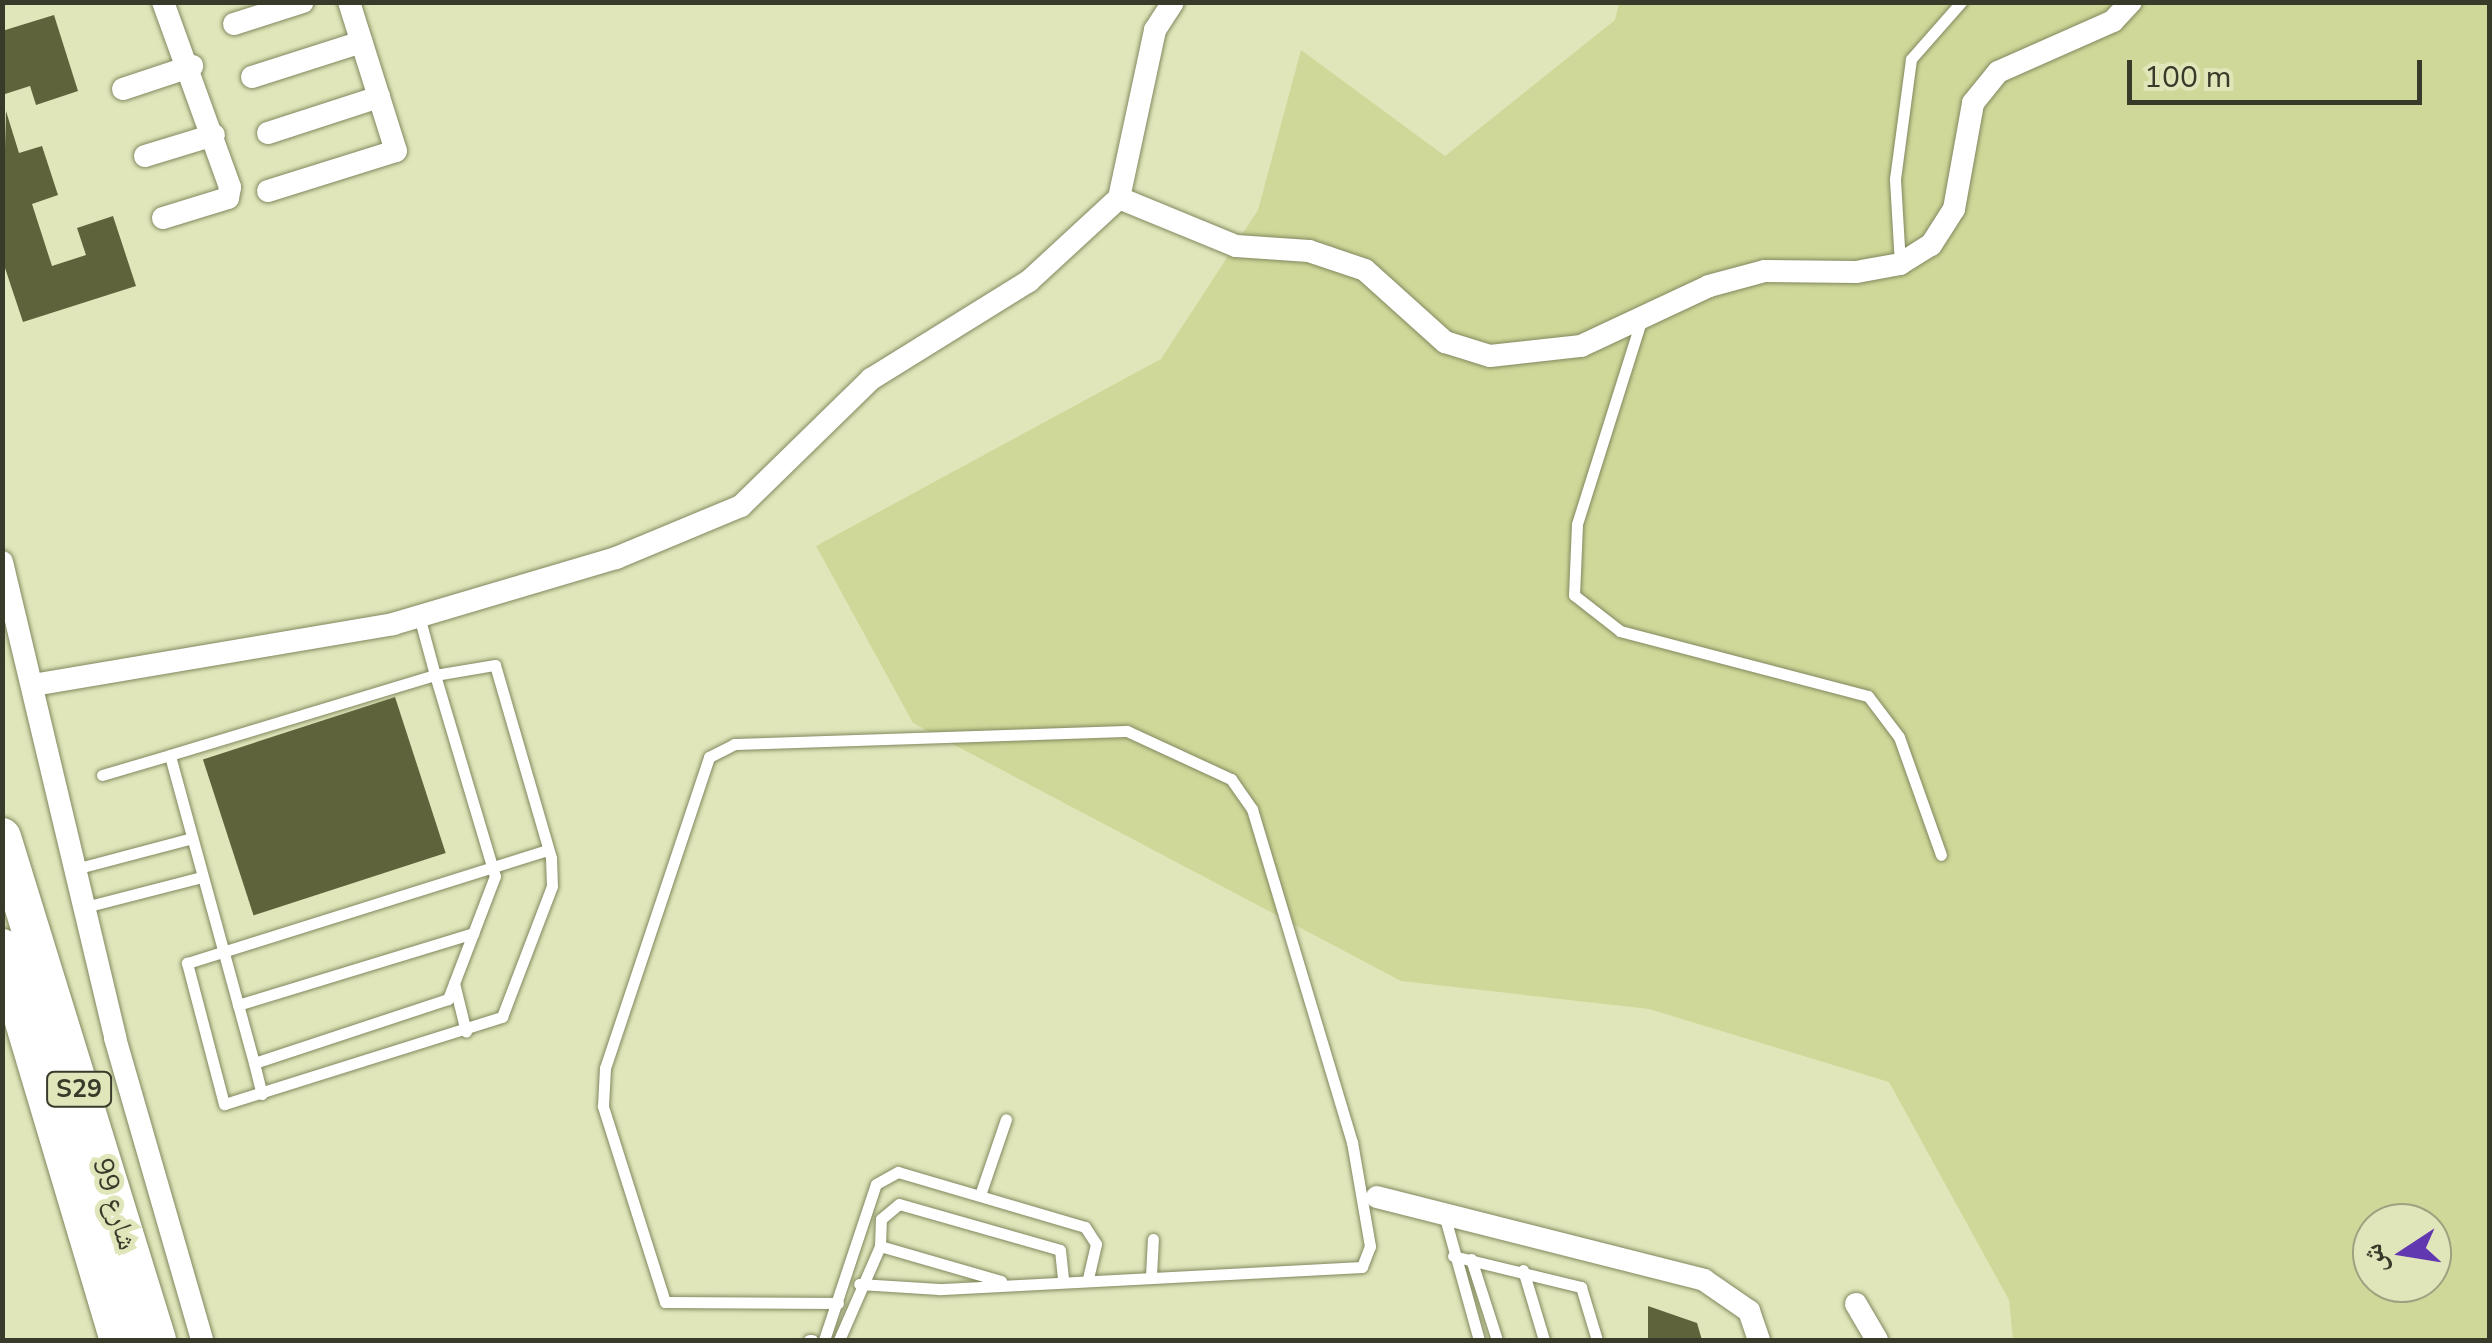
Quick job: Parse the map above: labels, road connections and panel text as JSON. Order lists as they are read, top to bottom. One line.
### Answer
{"streets":{"main road":["S29","99 شارع"]},"scale_bar":"100 m","north":"left"}
